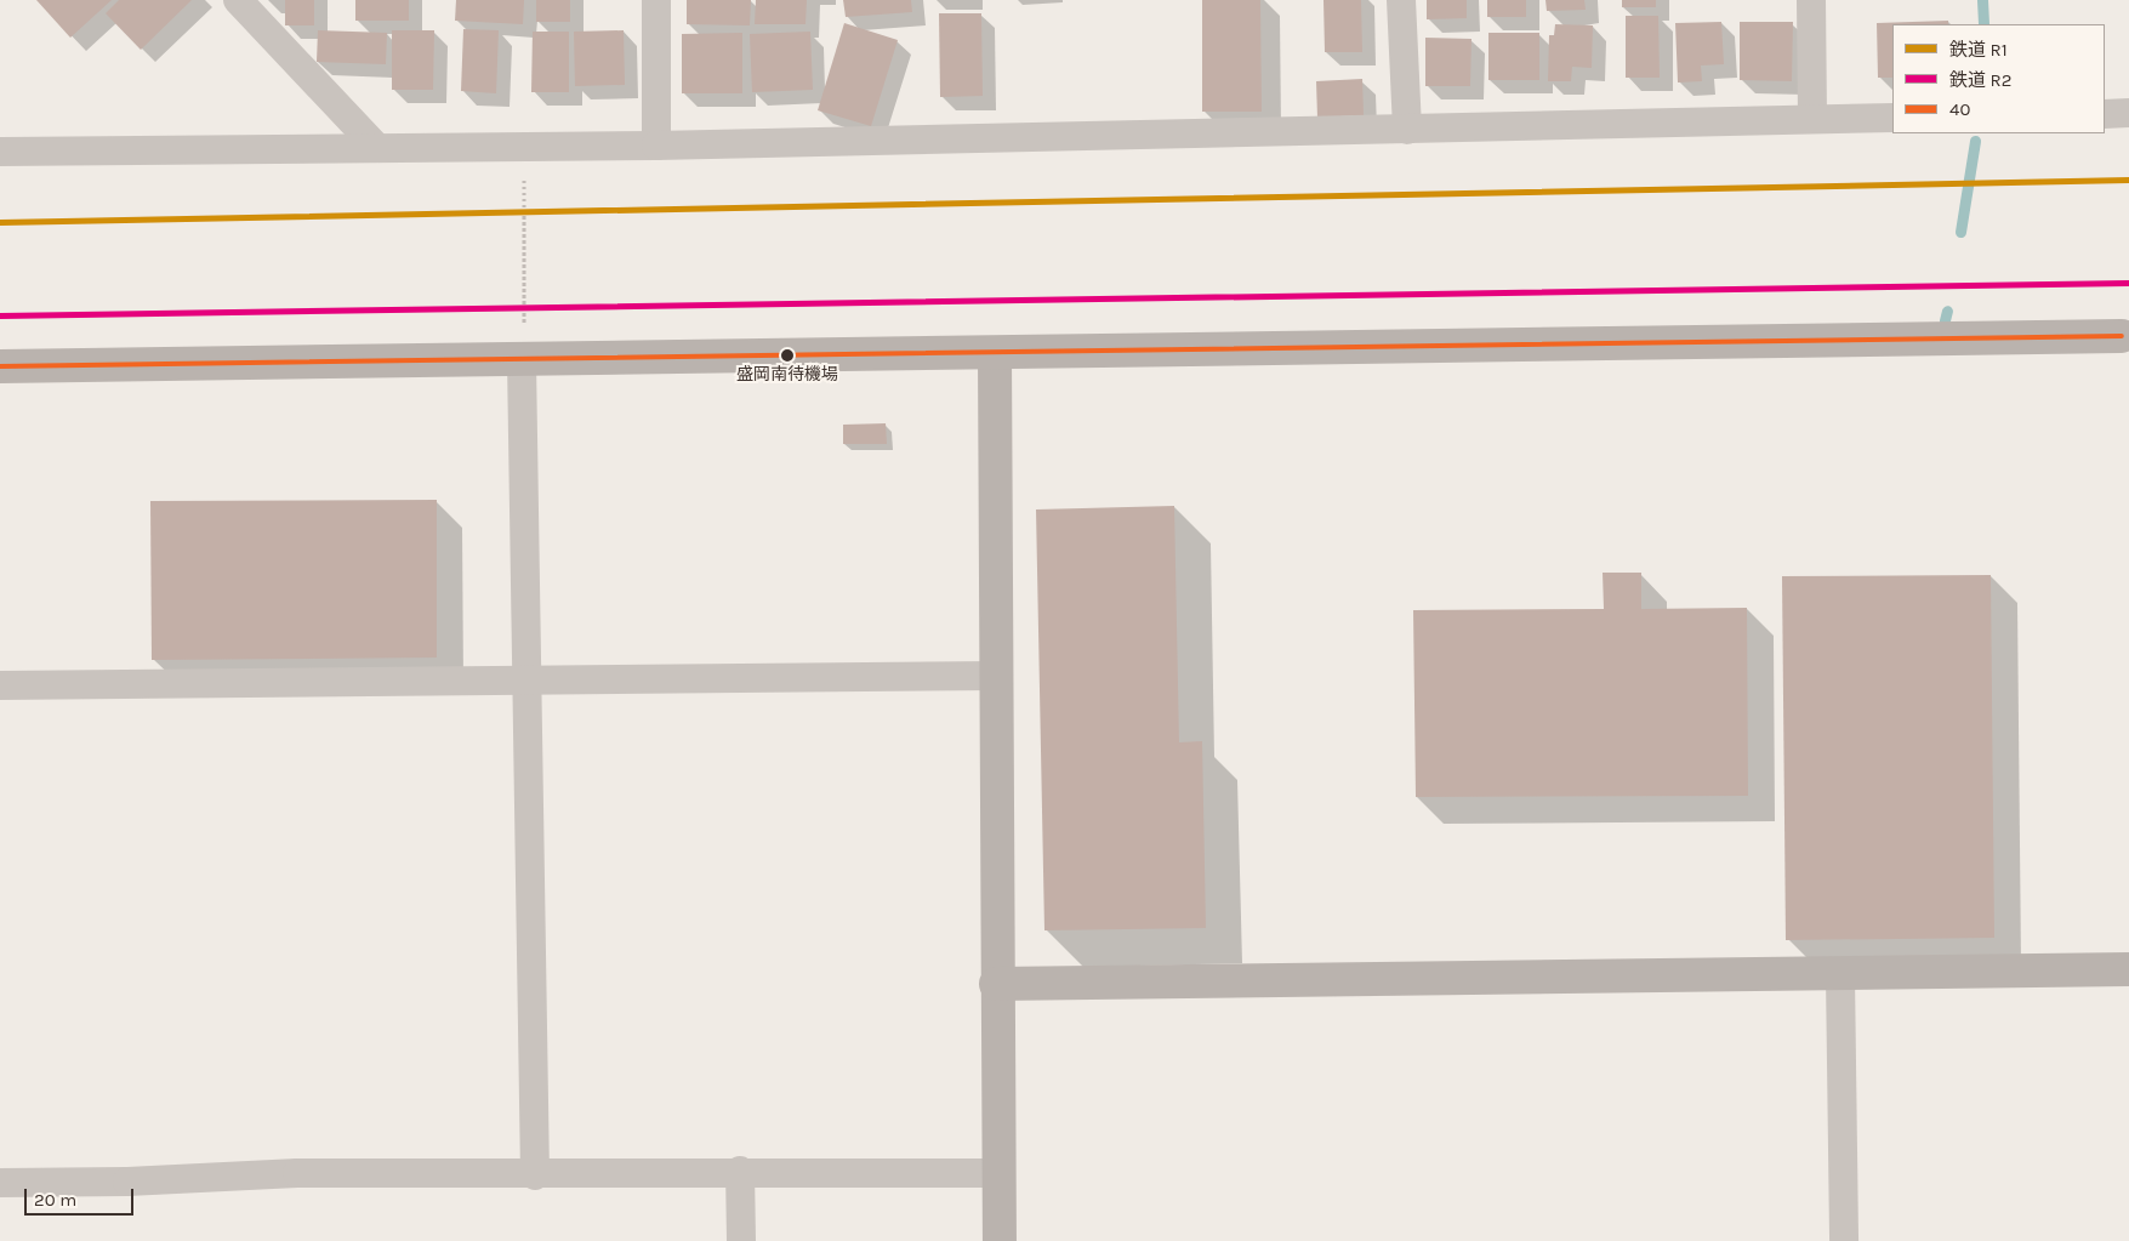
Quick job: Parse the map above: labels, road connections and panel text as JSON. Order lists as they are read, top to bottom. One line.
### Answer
{"places":["盛岡南待機場"],"lines":["rail line R1","rail line R2","transit line 40"],"legend":["鉄道 R1","鉄道 R2","40"],"scale_bar":"20 m"}
